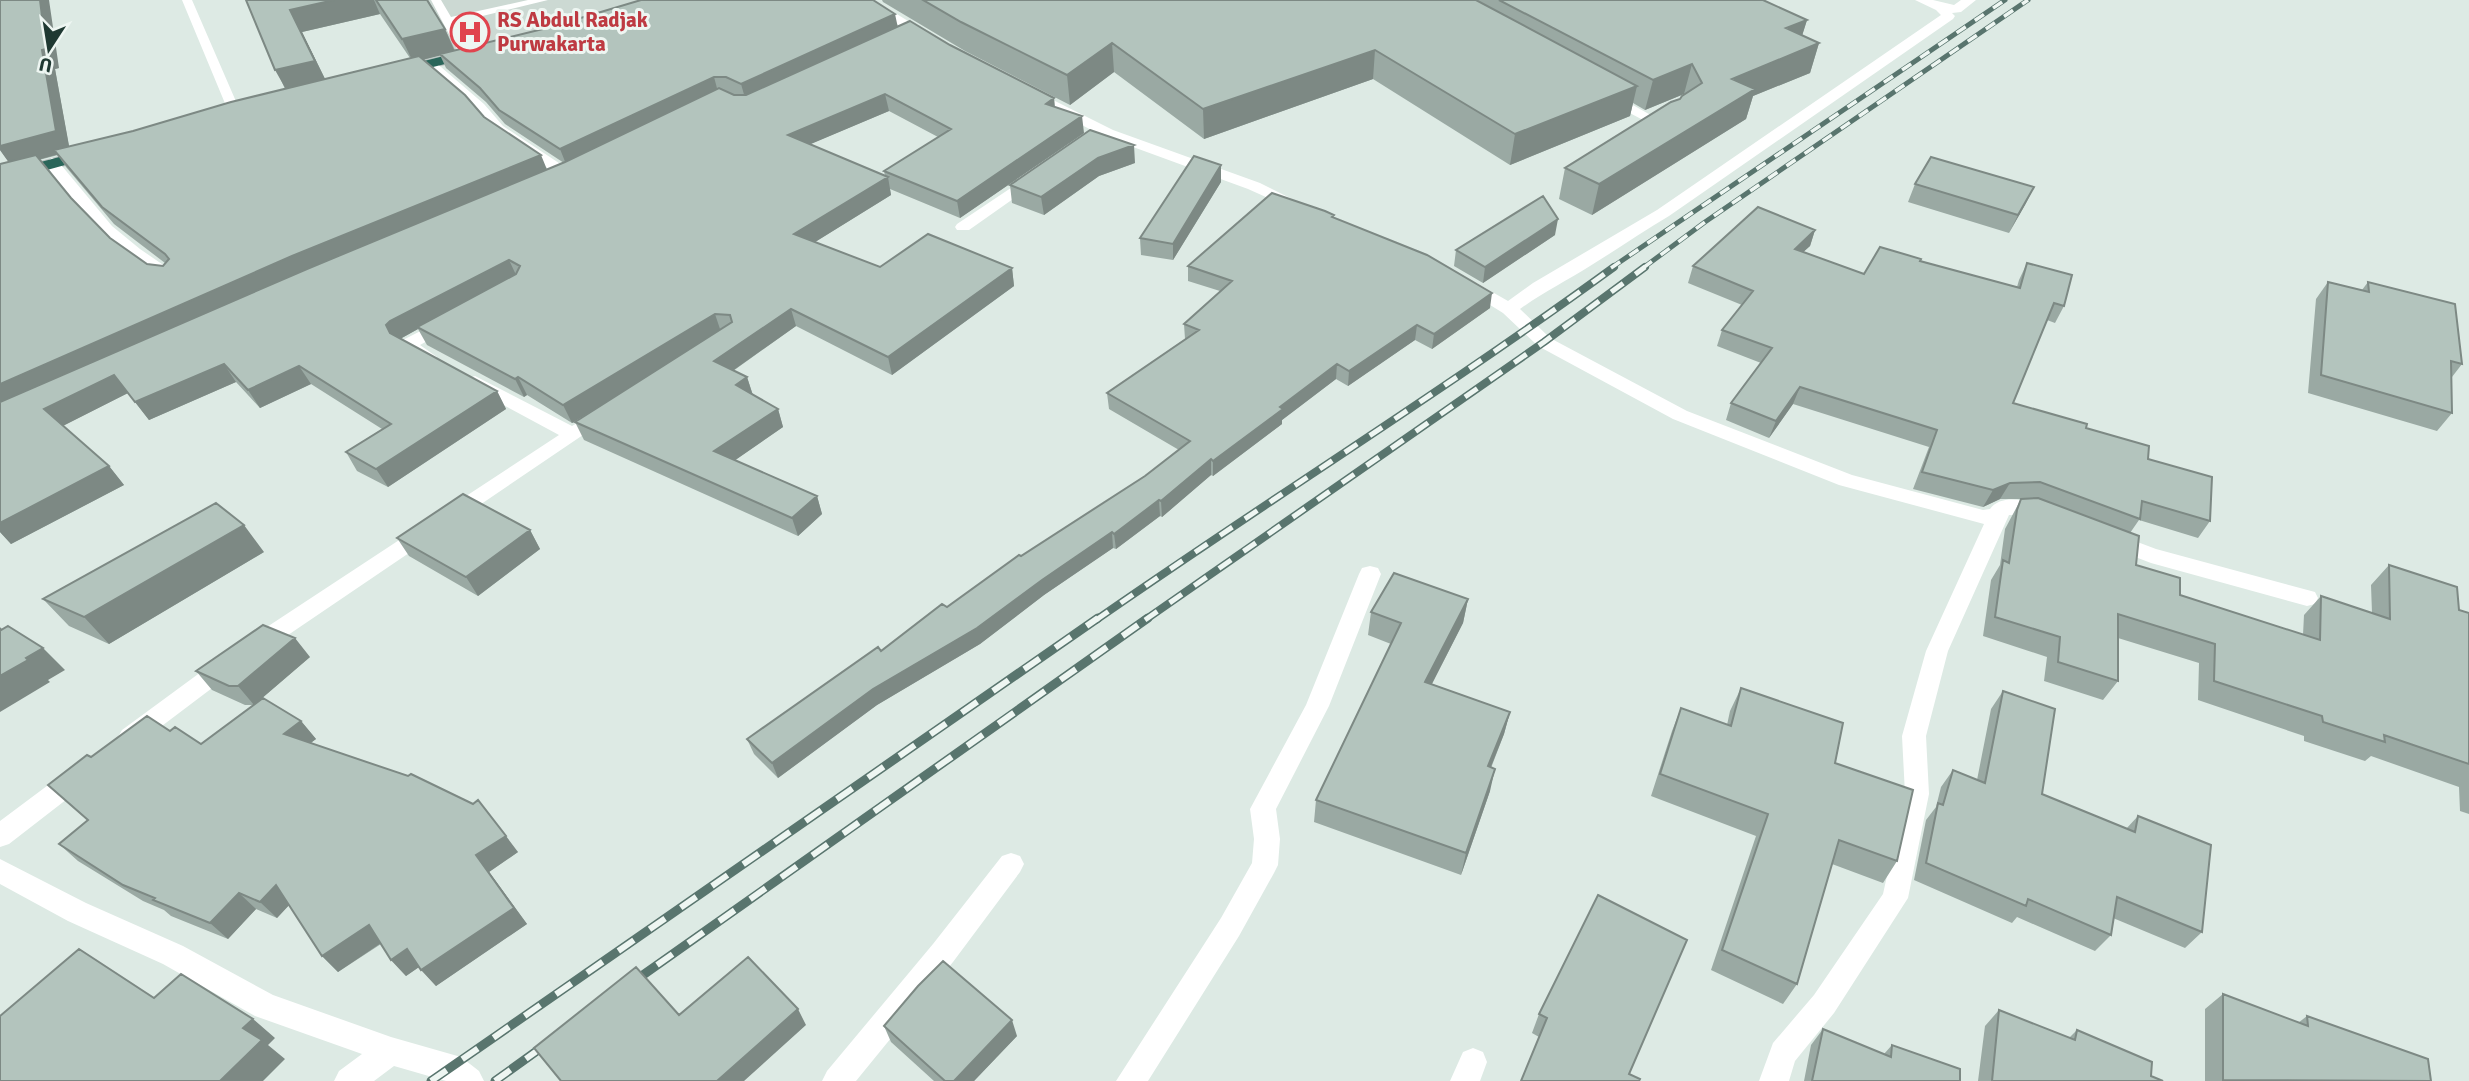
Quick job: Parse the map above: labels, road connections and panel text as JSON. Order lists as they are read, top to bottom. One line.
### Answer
{"places":{"hospital":["RS Abdul Radjak Purwakarta"]},"north":"bottom"}
